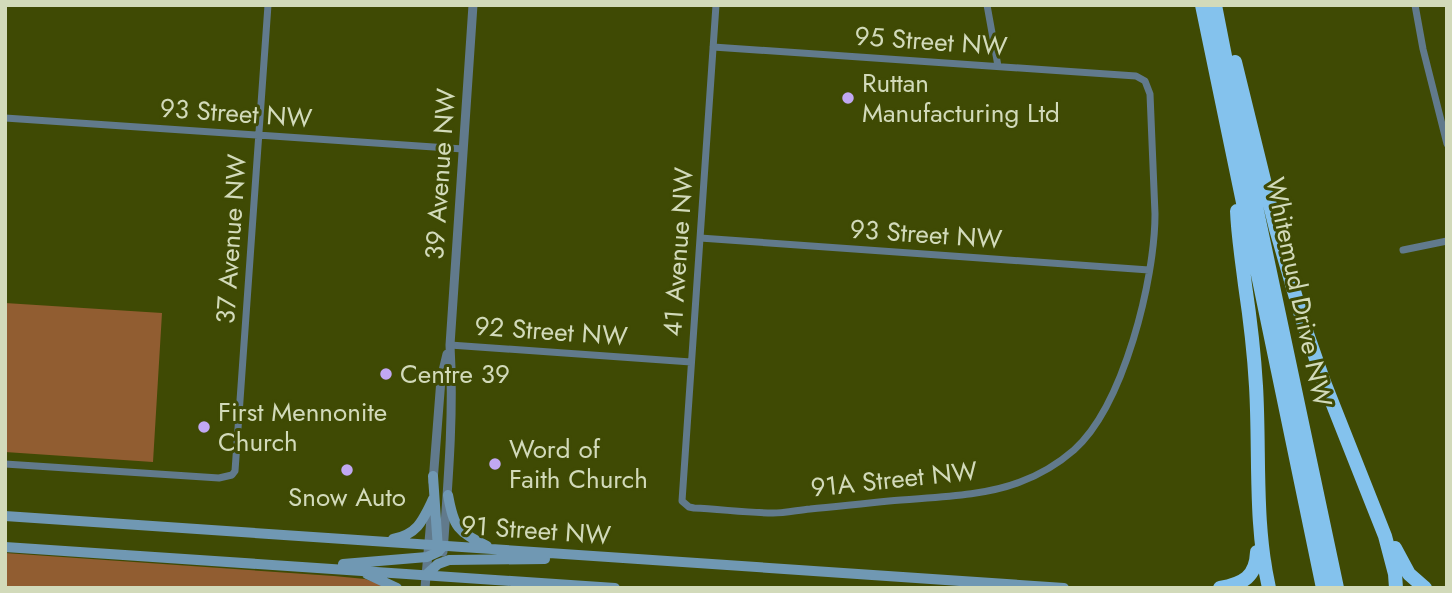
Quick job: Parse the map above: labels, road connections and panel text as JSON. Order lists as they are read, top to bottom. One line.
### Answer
{"streets":{"highway":["Whitemud Drive NW"],"main road":["91 Street NW"],"street":["95 Street NW","93 Street NW","39 Avenue NW","37 Avenue NW","41 Avenue NW","92 Street NW","91A Street NW"]},"crossings":[["95 Street NW","41 Avenue NW"],["95 Street NW","91A Street NW"],["93 Street NW","39 Avenue NW"],["93 Street NW","37 Avenue NW"],["93 Street NW","41 Avenue NW"],["93 Street NW","91A Street NW"],["39 Avenue NW","92 Street NW"],["39 Avenue NW","91 Street NW"],["41 Avenue NW","92 Street NW"],["41 Avenue NW","91A Street NW"]],"places":["Ruttan Manufacturing Ltd","Centre 39","First Mennonite Church","Word of Faith Church","Snow Auto"]}
